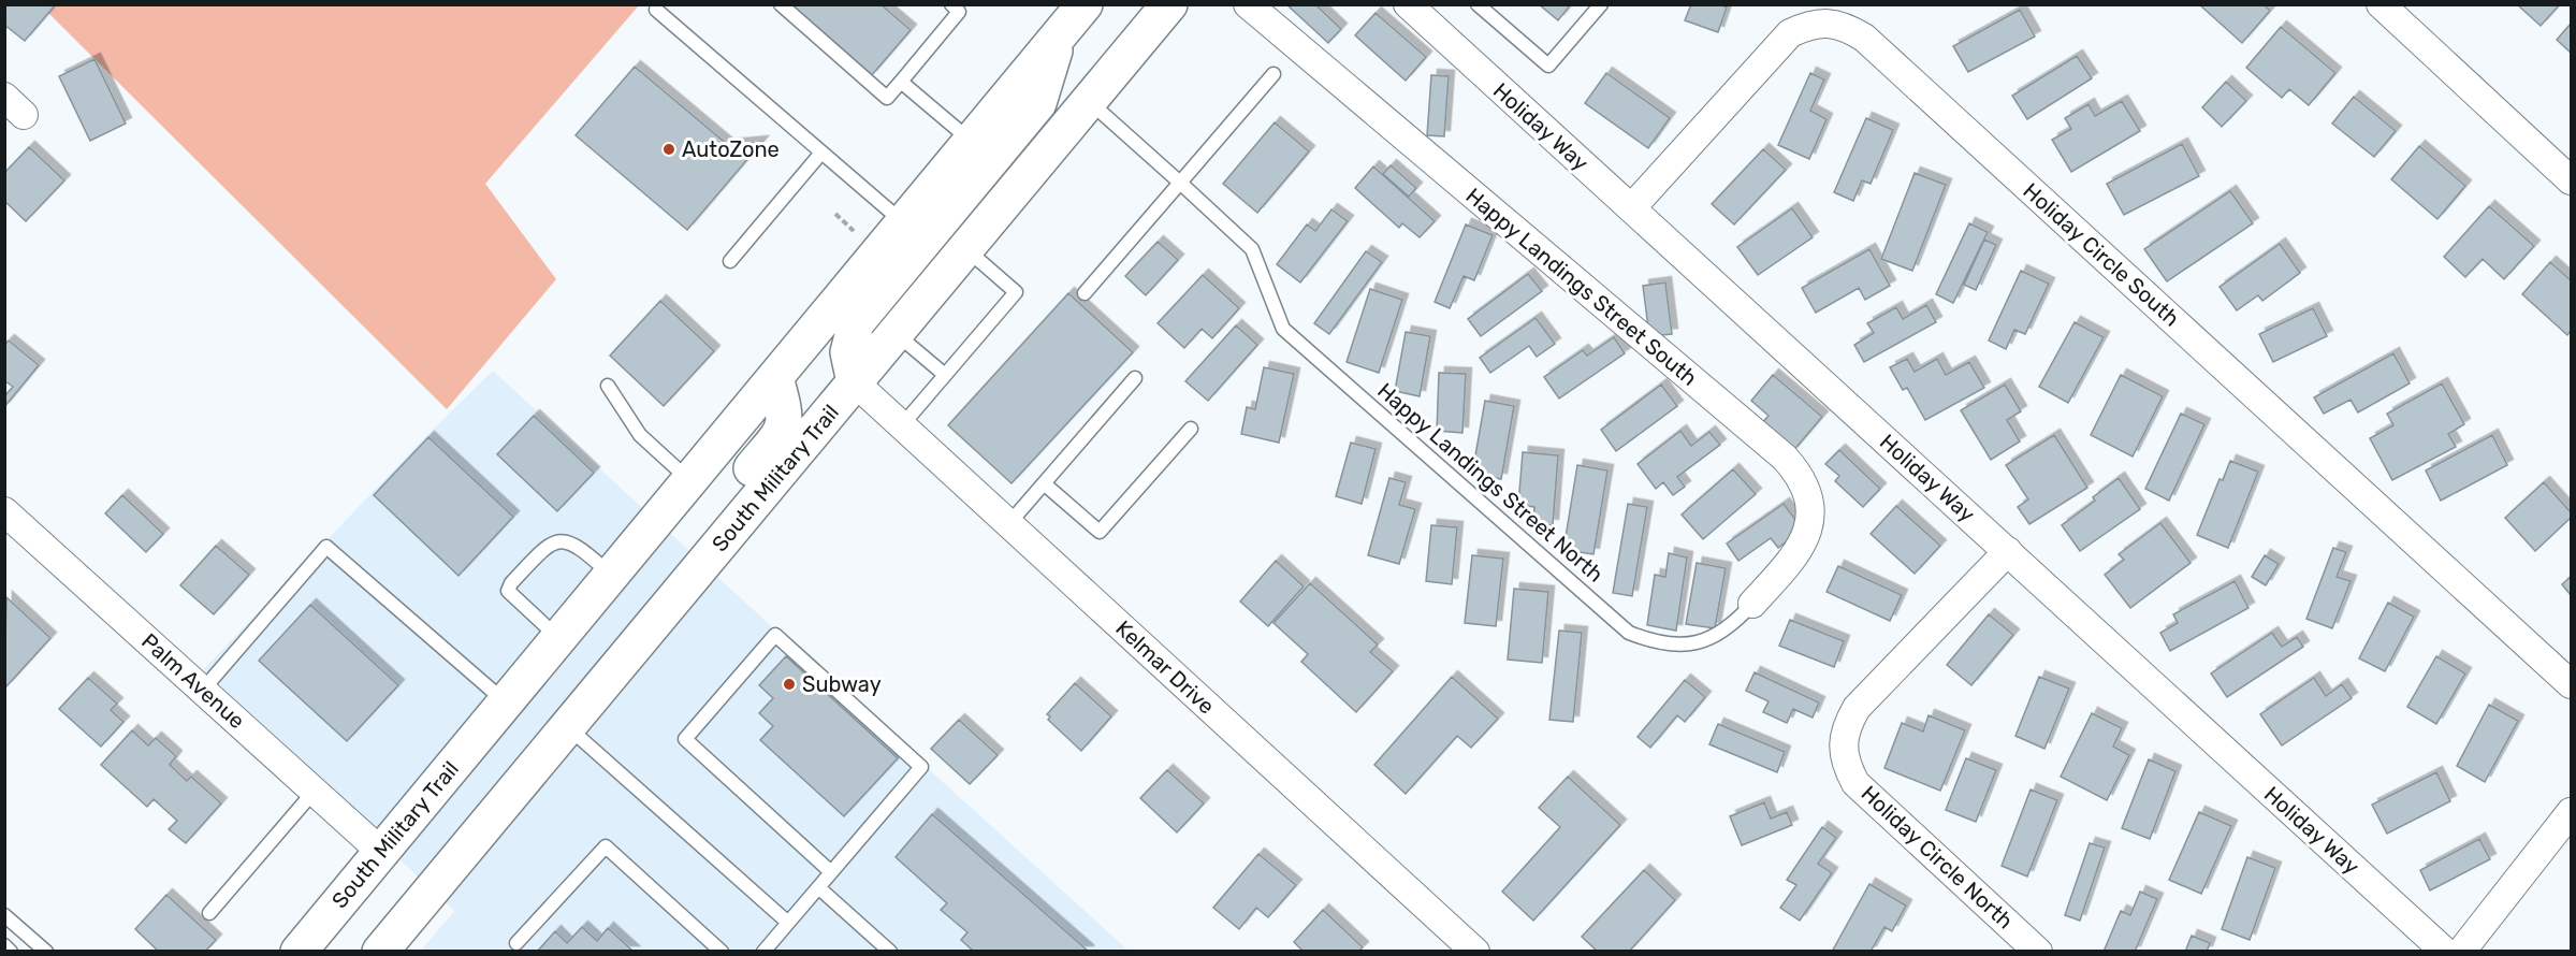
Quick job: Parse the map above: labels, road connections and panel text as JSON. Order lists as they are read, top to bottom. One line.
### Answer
{"streets":{"main road":["South Military Trail"],"street":["Holiday Way","Holiday Circle South","Happy Landings Street South","Kelmar Drive","Palm Avenue","Holiday Circle North"],"lane":["Happy Landings Street North"]},"crossings":[["Holiday Way","Holiday Circle South"],["Holiday Way","Holiday Circle North"],["Happy Landings Street South","Happy Landings Street North"],["South Military Trail","Kelmar Drive"],["South Military Trail","Palm Avenue"]],"places":["AutoZone","Subway"]}
